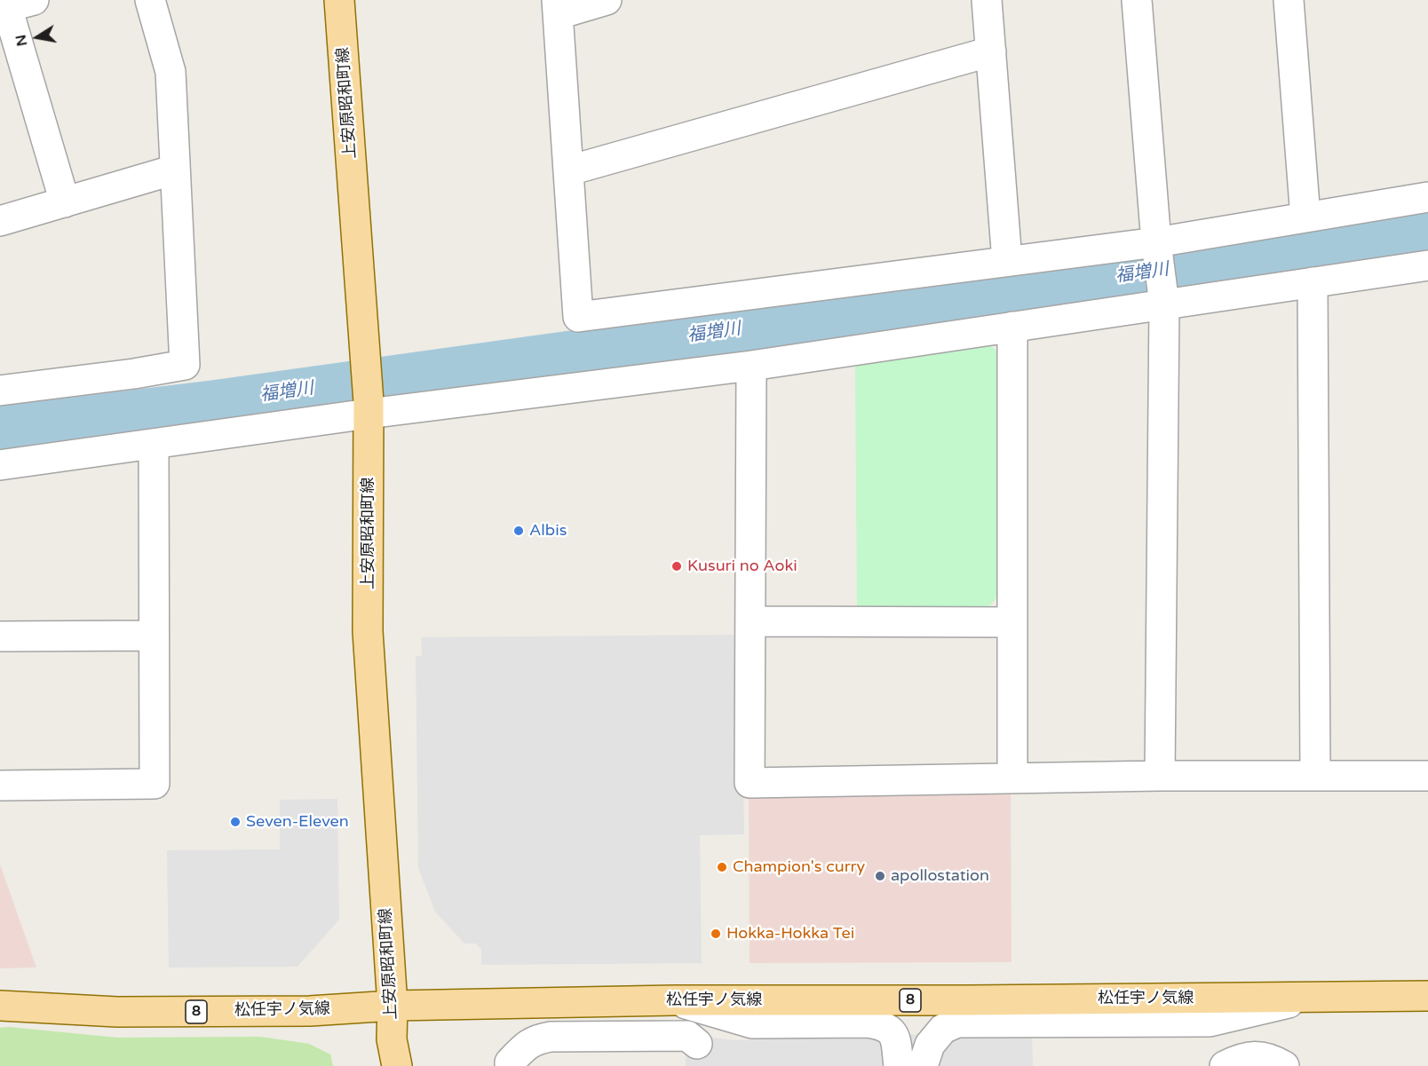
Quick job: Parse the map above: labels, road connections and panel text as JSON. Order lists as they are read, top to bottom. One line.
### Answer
{"streets":{"main road":["上安原昭和町線","松任宇ノ気線","8"]},"crossings":[["上安原昭和町線","松任宇ノ気線"]],"water":["福増川"],"places":["Albis","Kusuri no Aoki","Seven-Eleven","Champion's curry","apollostation","Hokka-Hokka Tei"],"north":"left"}
